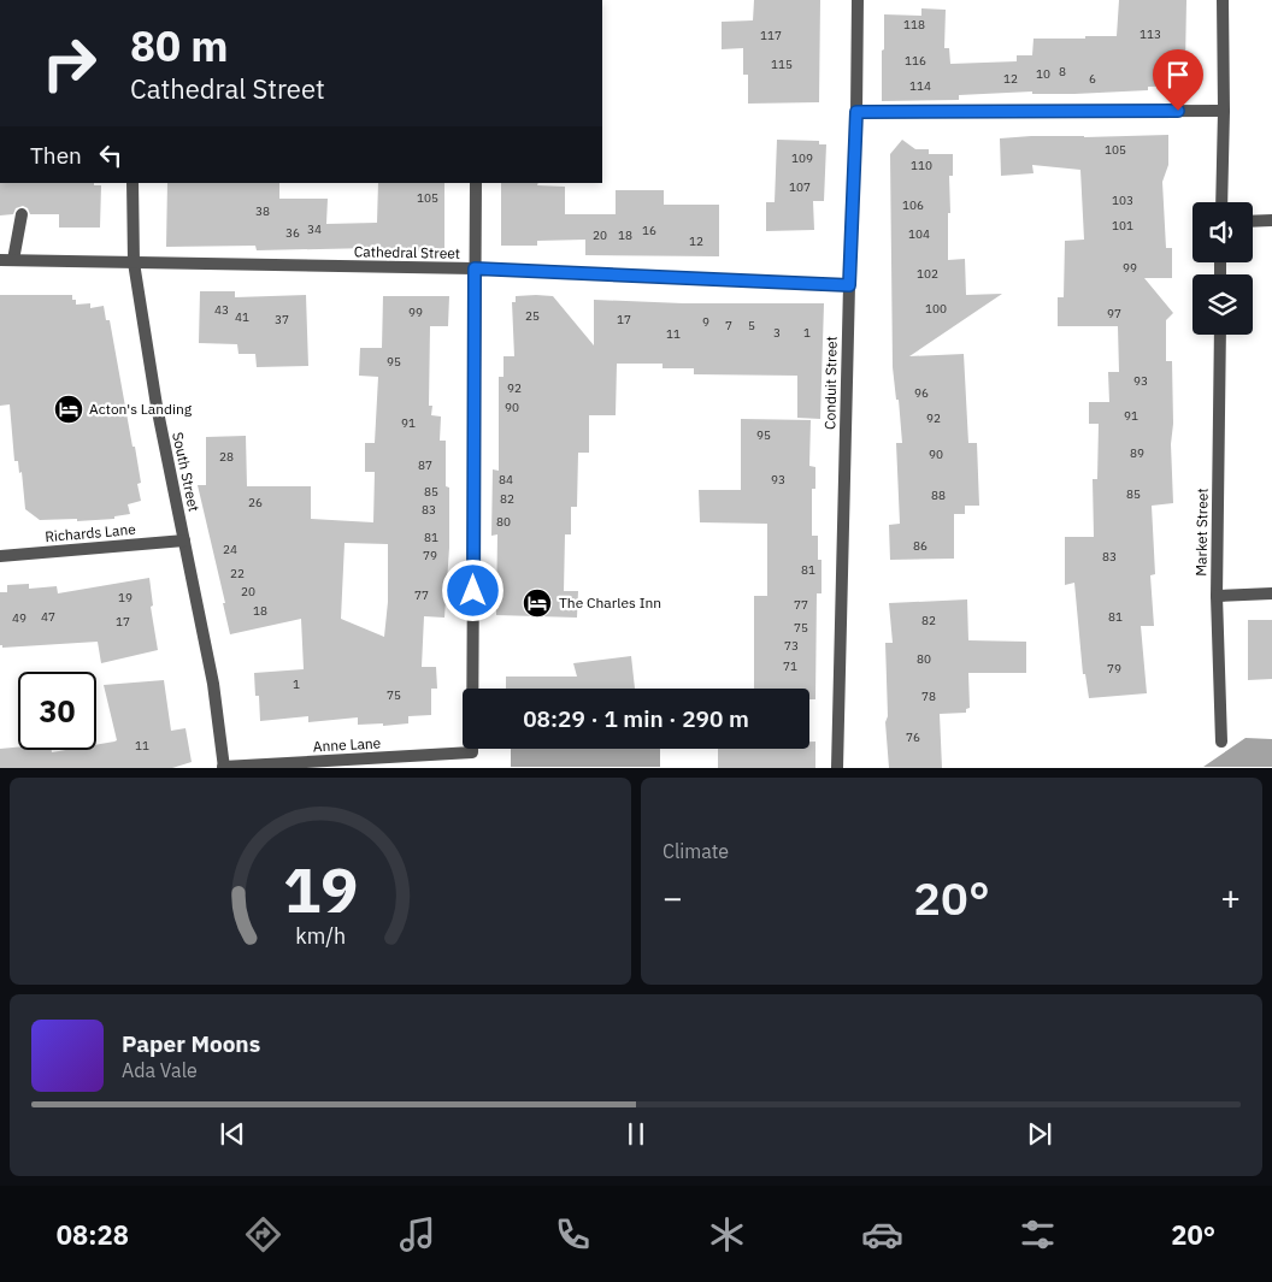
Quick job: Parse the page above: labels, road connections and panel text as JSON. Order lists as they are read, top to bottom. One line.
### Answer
{"streets":{"street":["Cathedral Street","Conduit Street","South Street","Market Street","Richards Lane","Anne Lane"]},"crossings":[["Cathedral Street","Conduit Street"],["Cathedral Street","South Street"],["Cathedral Street","Anne Lane"],["South Street","Richards Lane"],["South Street","Anne Lane"]],"places":{"hotel":["Acton's Landing","The Charles Inn"]},"house_numbers":["118","113","117","116","115","8","10","12","6","114","105","109","110","107","105","103","106","38","101","34","16","36","104","20","18","12","99","102","100","43","99","97","25","41","37","17","9","7","5","3","1","11","95","93","92","96","90","91","92","91","95","89","90","28","87","84","93","85","85","88","82","26","83","80","81","86","24","79","83","81","22","20","77","19","77","18","47","81","49","82","17","75","73","80","71","79","1","75","78","76","11"],"page":{"turn":["80 m","Cathedral Street"],"then":"Then","limit":"30","trip":"08:29 · 1 min · 290 m","tile":"Climate","heat":["−","20°","+"],"song":["Paper Moons","Ada Vale"],"tabs":["08:28","20°"],"gauge":["19","km/h"]}}
